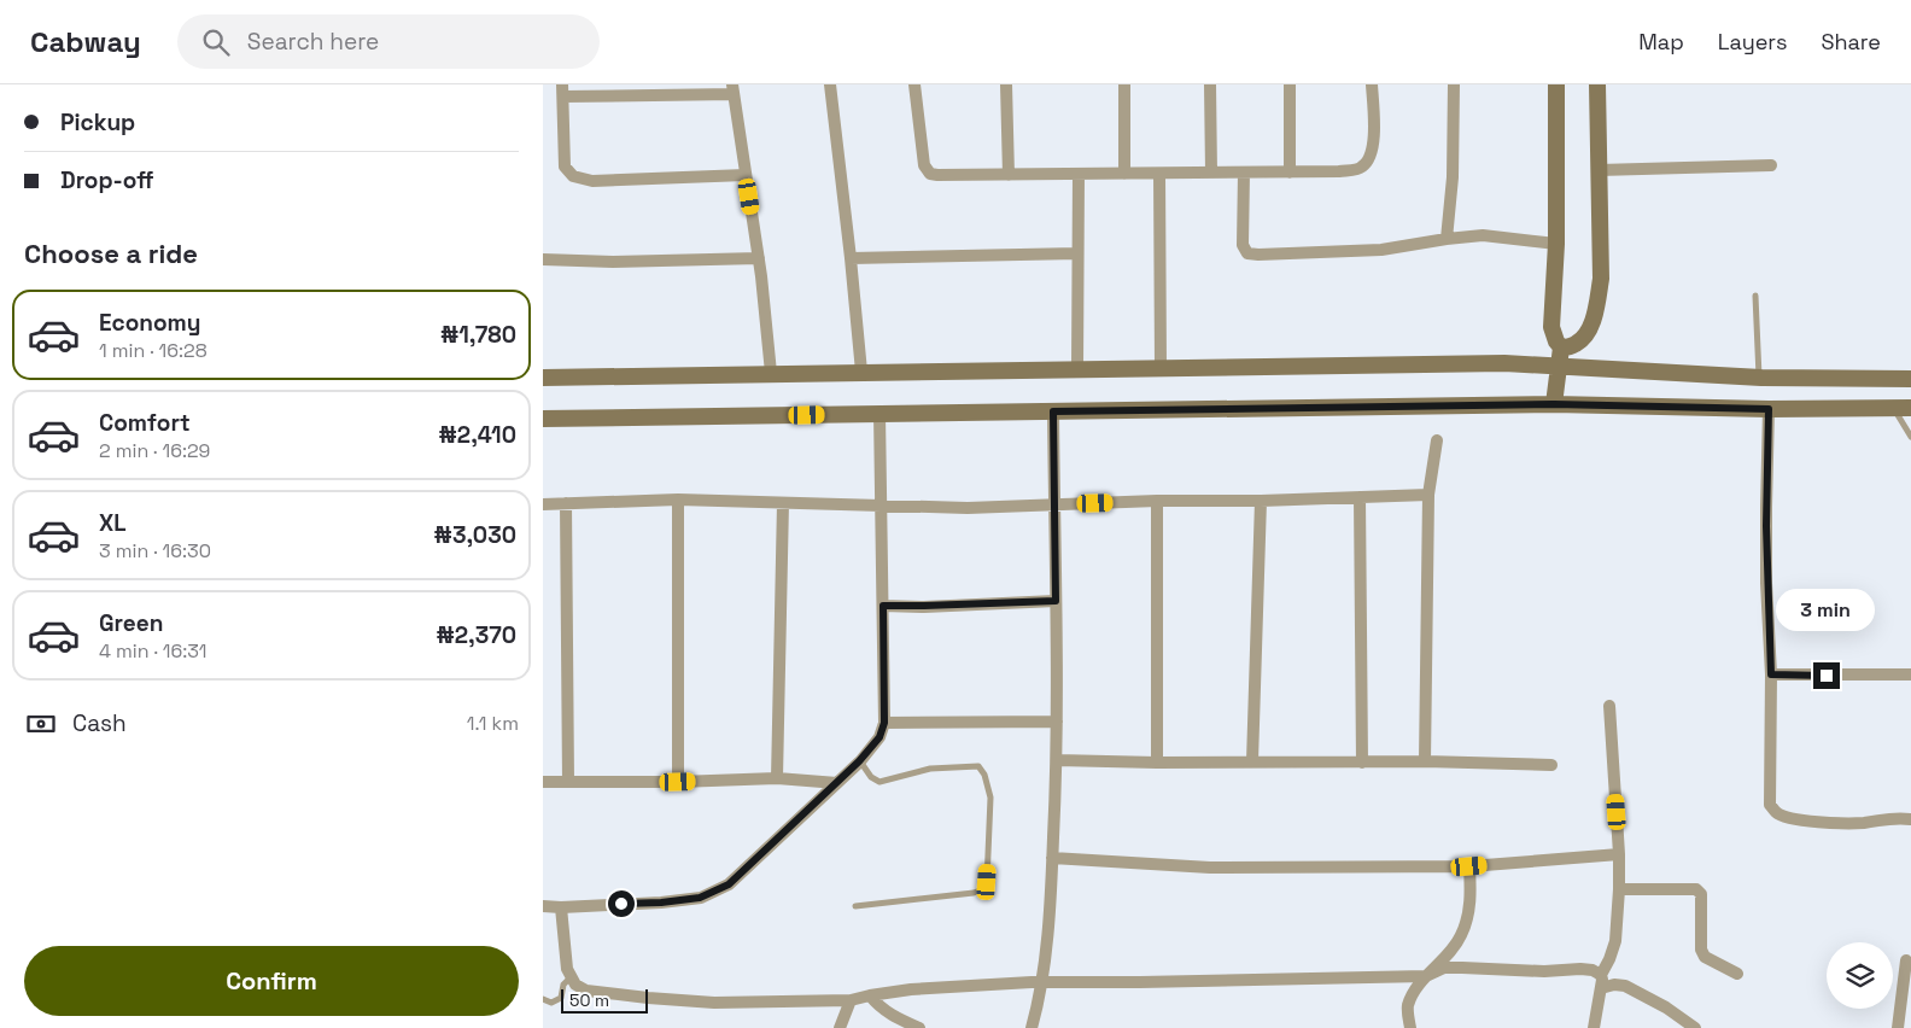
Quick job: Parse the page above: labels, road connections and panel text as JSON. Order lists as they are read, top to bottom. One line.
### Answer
{"scale_bar":"50 m","page":{"header":"Cabway","search":"Search here","nav":["Map","Layers","Share"],"banner":["Pickup","Drop-off"],"heading":"Choose a ride","list":[{"name":"Economy","note":"1 min · 16:28","value":"₦1,780"},{"name":"Comfort","note":"2 min · 16:29","value":"₦2,410"},{"name":"XL","note":"3 min · 16:30","value":"₦3,030"},{"name":"Green","note":"4 min · 16:31","value":"₦2,370"}],"bubble":"3 min","pay":["Cash","1.1 km"],"buttons":"Confirm","scale":"50 m"}}
